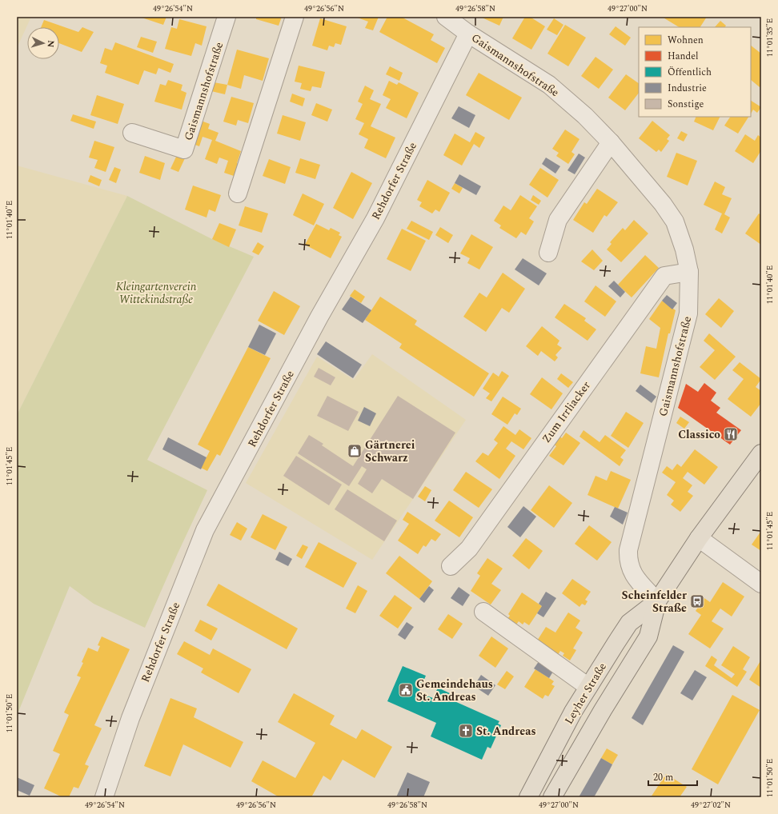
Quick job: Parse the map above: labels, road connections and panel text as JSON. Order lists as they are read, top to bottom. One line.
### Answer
{"streets":{"main road":["Leyher Straße"],"street":["Gaismannshofstraße","Rehdorfer Straße","Zum Irrliacker"]},"crossings":[["Gaismannshofstraße","Rehdorfer Straße"],["Gaismannshofstraße","Zum Irrliacker"],["Gaismannshofstraße","Leyher Straße"]],"parks":["Kleingartenverein Wittekindstraße"],"places":{"restaurant":["Classico"],"shop":["Gärtnerei Schwarz"],"bus stop":["Scheinfelder Straße"],"public building":["Gemeindehaus St. Andreas"],"church":["St. Andreas"]},"legend":["Wohnen","Handel","Öffentlich","Industrie","Sonstige"],"scale_bar":"20 m","north":"right","coordinates":["49°26'54\"N","49°26'56\"N","49°26'58\"N","49°27'00\"N","11°01'35\"E","11°01'40\"E","11°01'45\"E","11°01'50\"E","49°27'02\"N"]}
